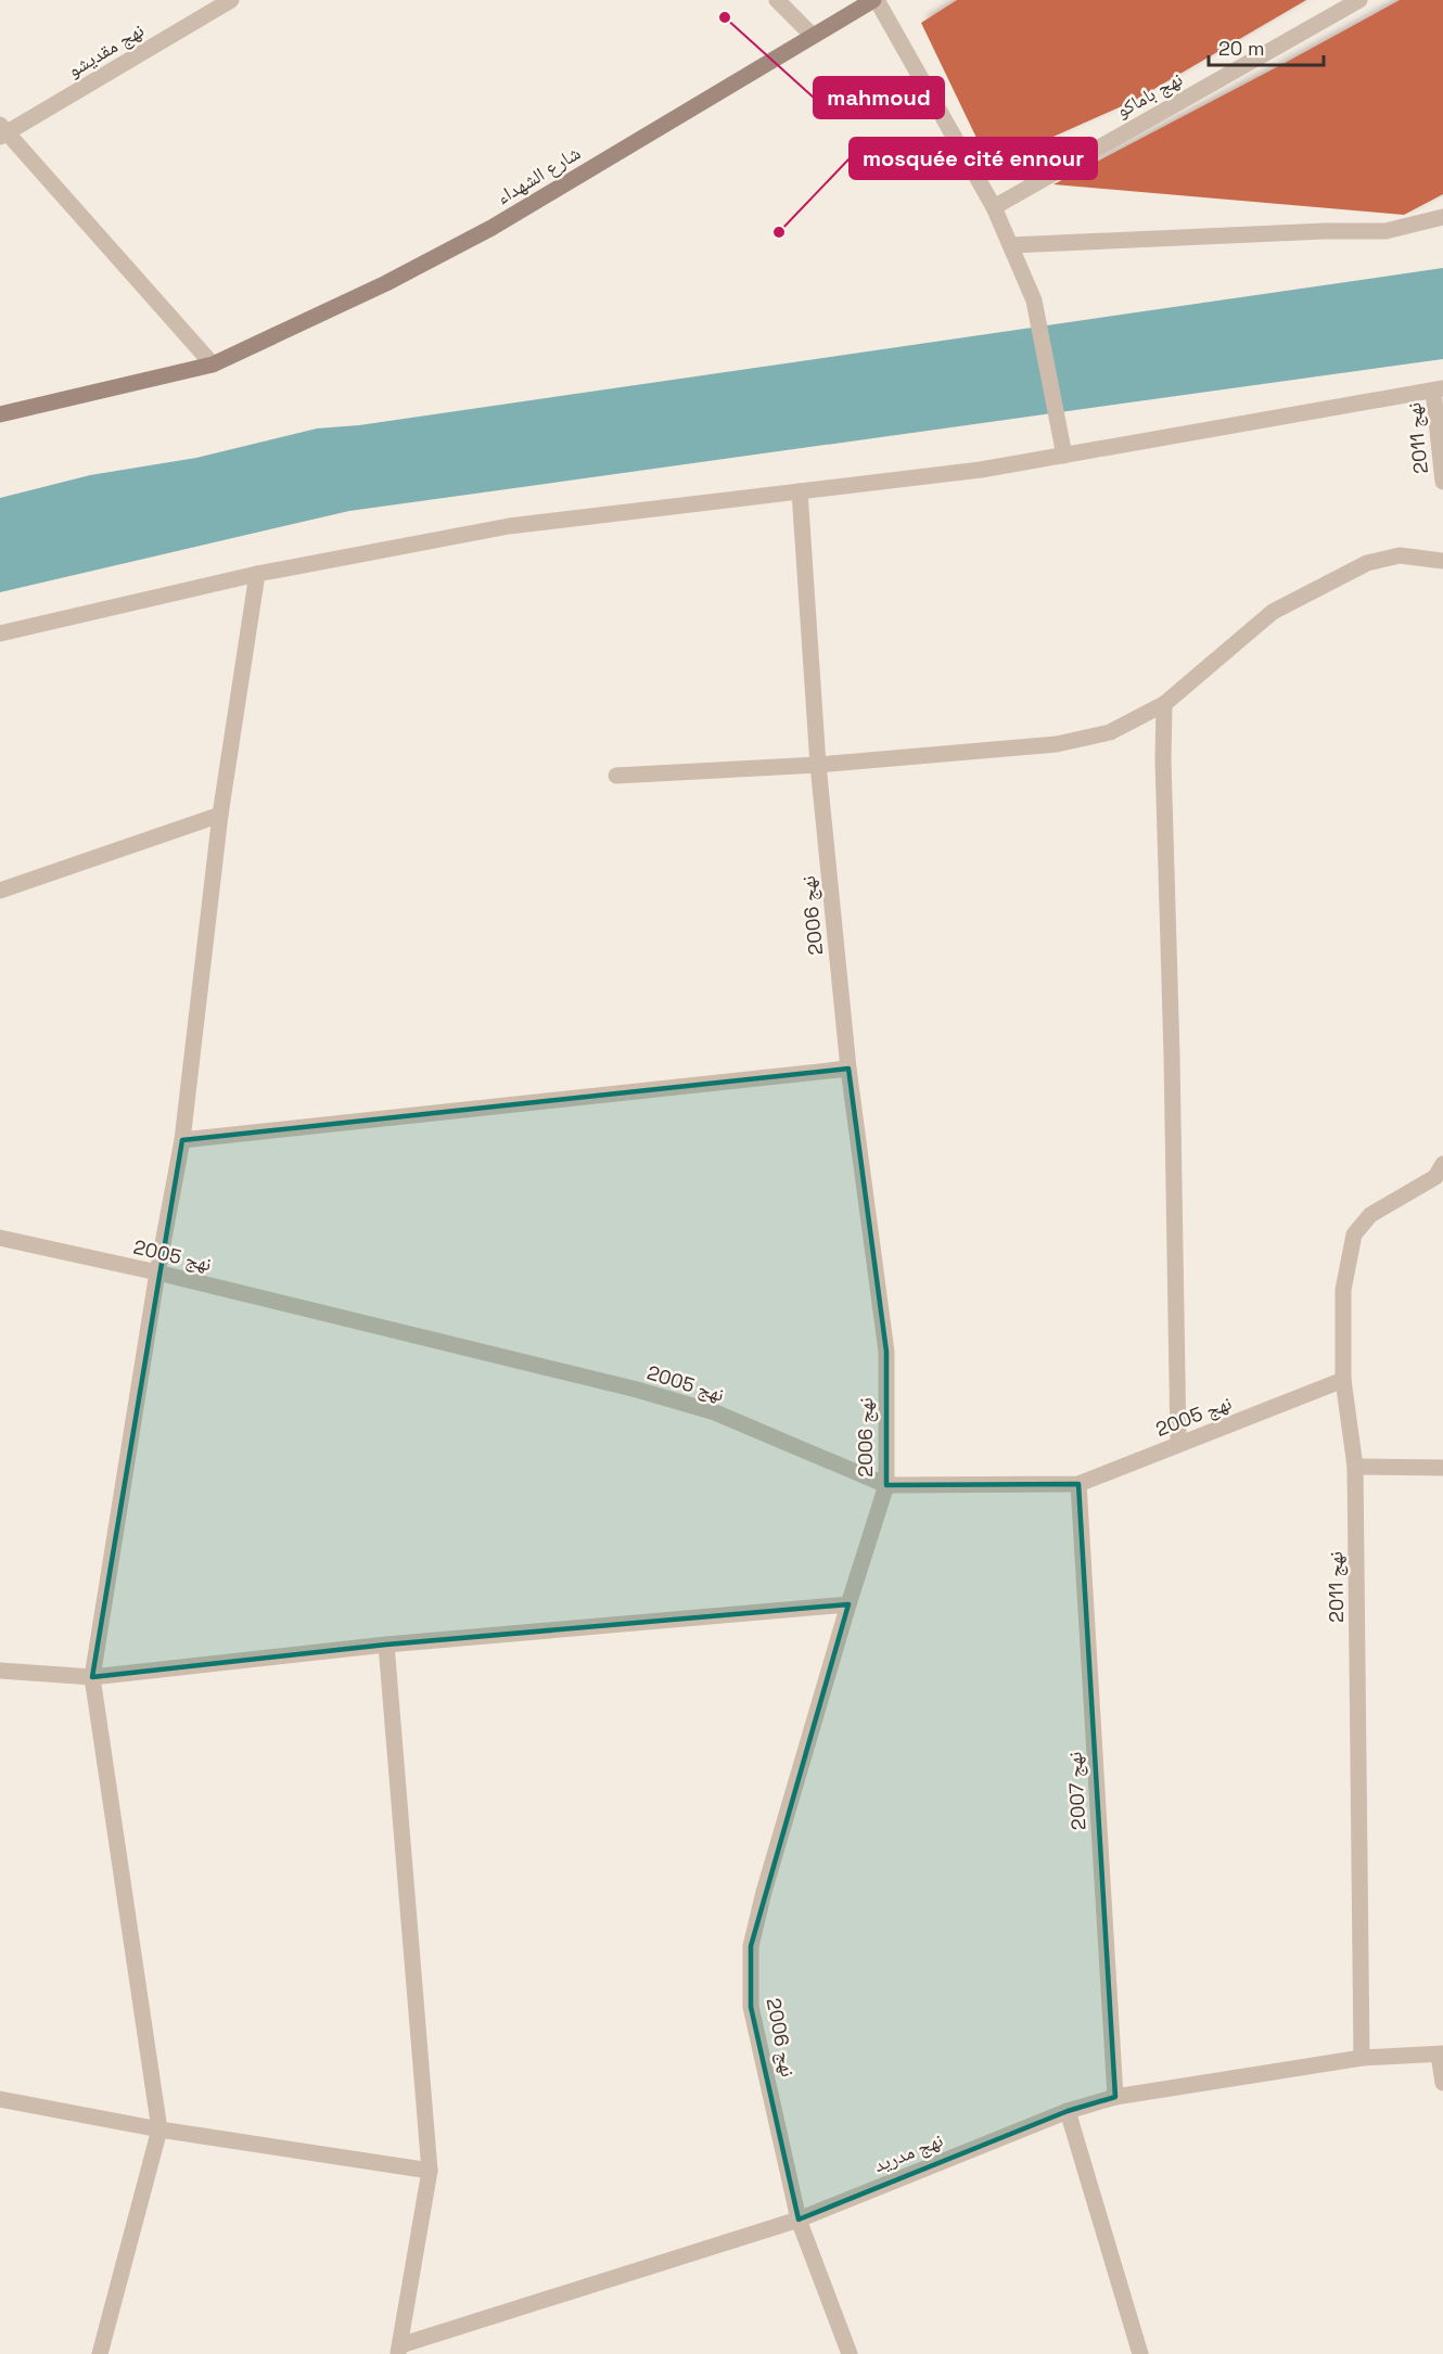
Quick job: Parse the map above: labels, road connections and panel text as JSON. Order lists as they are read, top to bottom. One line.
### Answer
{"streets":{"main road":["شارع الشهداء"],"street":["نهج مقديشو","نهج باماكو","نهج 2011","نهج 2006","نهج 2005","نهج 2007","نهج مدريد"]},"crossings":[["نهج 2011","نهج 2005"],["نهج 2011","نهج مدريد"],["نهج 2006","نهج 2005"],["نهج 2006","نهج مدريد"],["نهج 2005","نهج 2007"],["نهج 2007","نهج مدريد"]],"places":["mahmoud","mosquée cité ennour"],"scale_bar":"20 m"}
